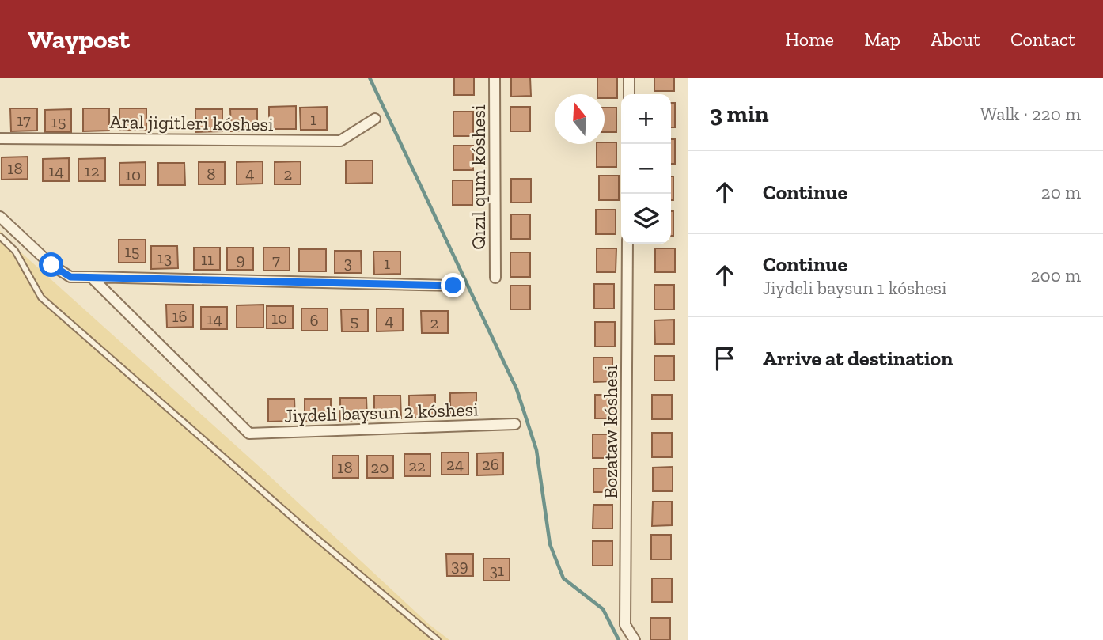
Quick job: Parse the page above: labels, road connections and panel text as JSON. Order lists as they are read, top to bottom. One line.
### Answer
{"streets":{"street":["Aral jigitleri kóshesi","Qızıl qum kóshesi","Jiydeli baysun 2 kóshesi","Bozataw kóshesi"]},"house_numbers":["1","17","15","18","14","12","4","8","2","10","15","13","11","9","7","3","1","16","10","14","6","4","5","2","24","26","22","18","20","39","31"],"north":"top","page":{"header":"Waypost","nav":["Home","Map","About","Contact"],"heading":["3 min","Walk · 220 m"],"map_buttons":["+","−"],"list":[["Continue","20 m"],["Continue","Jiydeli baysun 1 kóshesi","200 m"],"Arrive at destination"]}}
